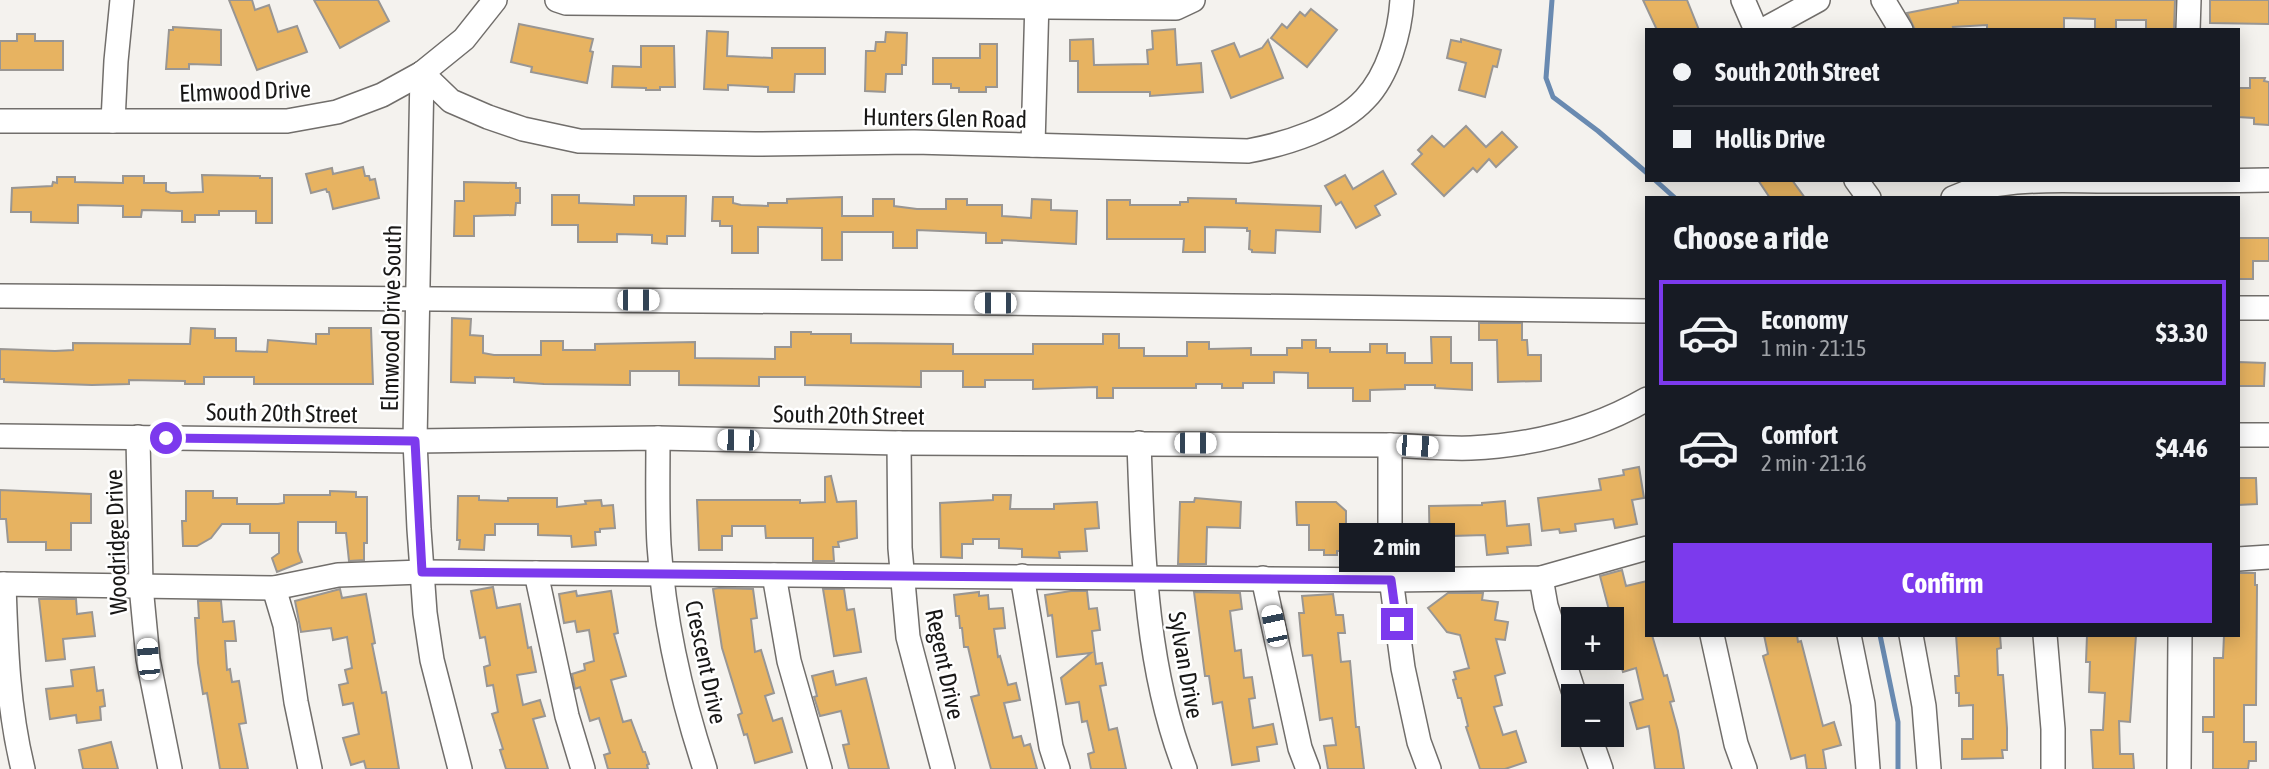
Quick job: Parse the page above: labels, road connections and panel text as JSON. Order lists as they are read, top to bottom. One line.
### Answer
{"streets":{"street":["Elmwood Drive","Hunters Glen Road","Elmwood Drive South","South 20th Street","Woodridge Drive","Crescent Drive","Regent Drive","Sylvan Drive"]},"crossings":[["Elmwood Drive","Hunters Glen Road"],["Elmwood Drive","Elmwood Drive South"],["Hunters Glen Road","Elmwood Drive South"],["Elmwood Drive South","South 20th Street"],["South 20th Street","Woodridge Drive"],["South 20th Street","Crescent Drive"],["South 20th Street","Regent Drive"],["South 20th Street","Sylvan Drive"]],"page":{"banner":["South 20th Street","Hollis Drive"],"heading":"Choose a ride","list":[{"name":"Economy","note":"1 min · 21:15","value":"$3.30"},{"name":"Comfort","note":"2 min · 21:16","value":"$4.46"}],"bubble":"2 min","buttons":"Confirm","map_buttons":["+","−"]}}
